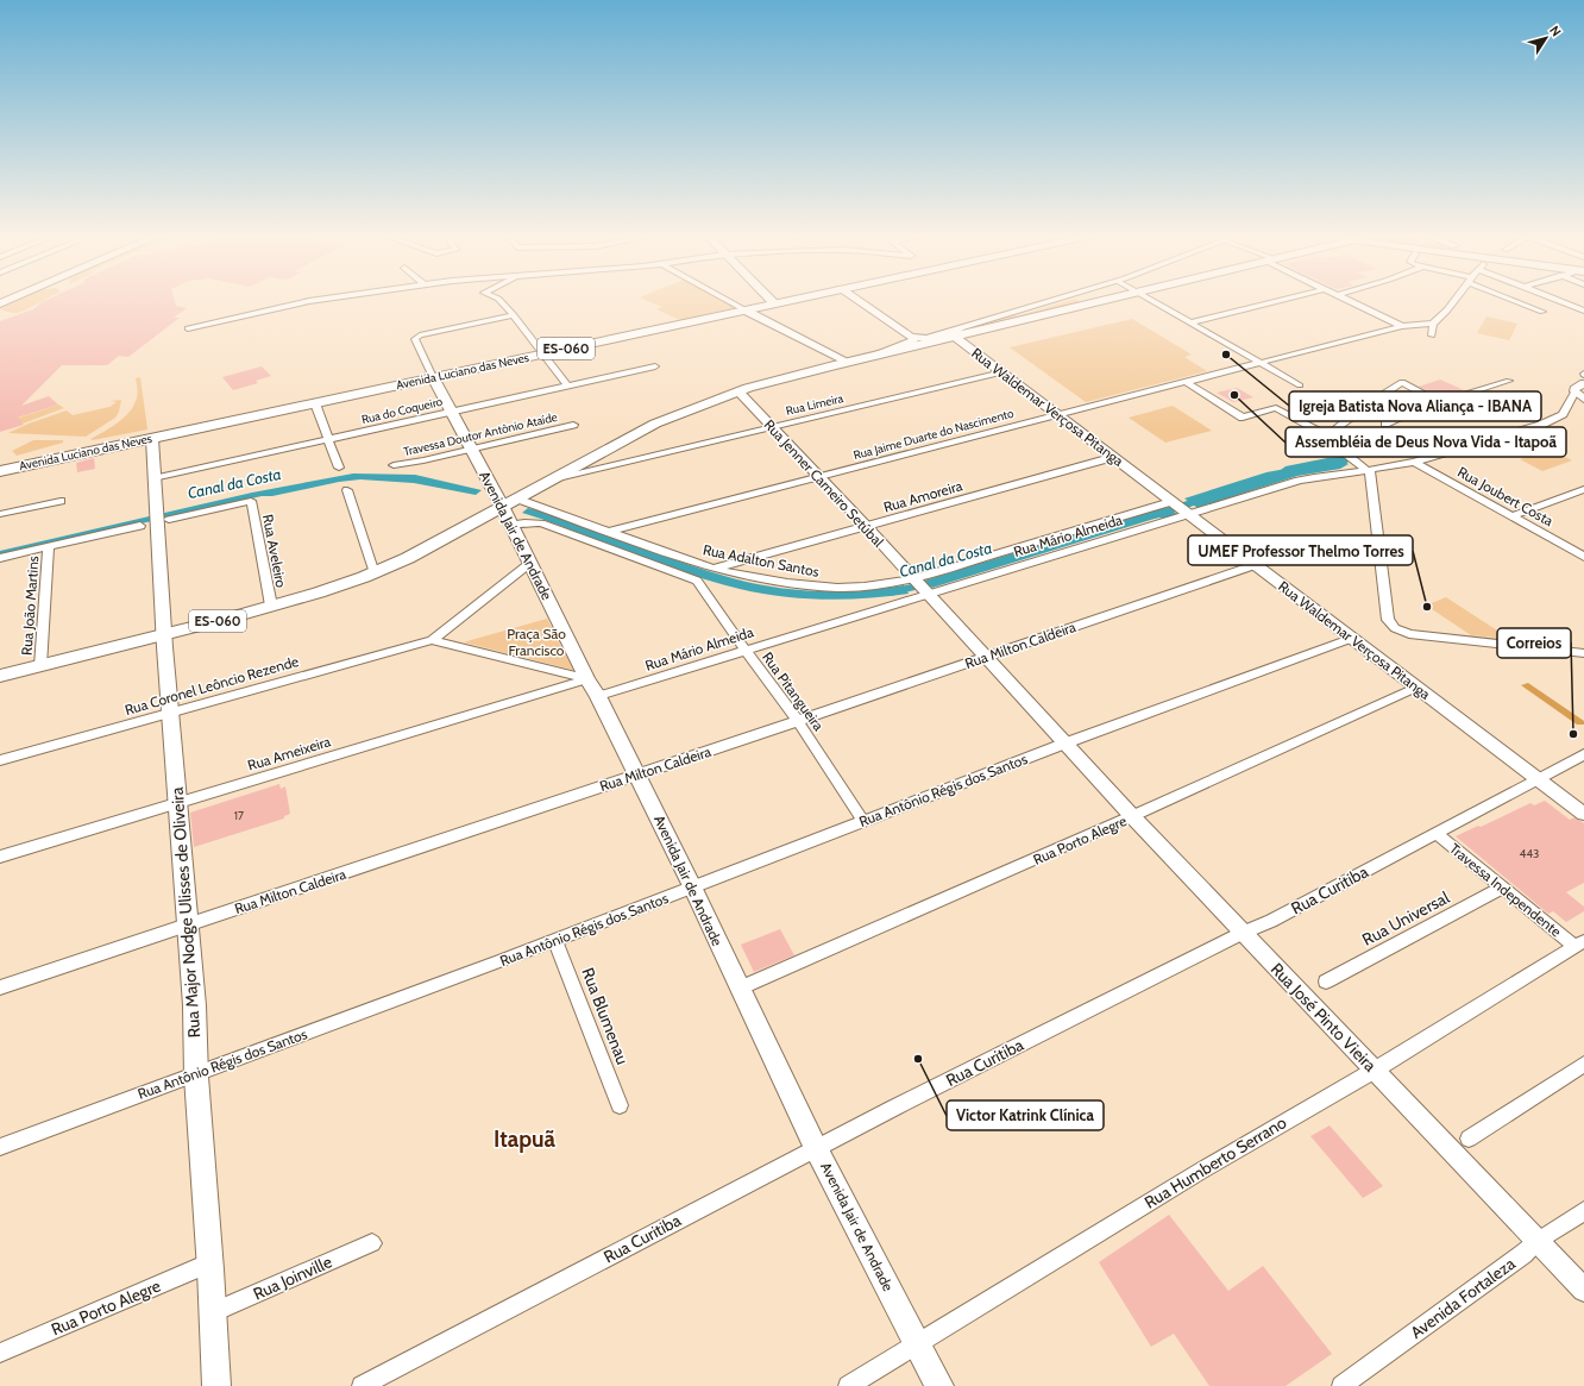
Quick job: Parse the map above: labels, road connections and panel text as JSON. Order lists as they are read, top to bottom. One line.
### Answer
{"streets":{"main road":["ES-060","Avenida Luciano das Neves","Avenida Jair de Andrade","Rua Major Nodge Ulisses de Oliveira"],"street":["Rua Limeira","Rua Waldemar Verçosa Pitanga","Rua do Coqueiro","Travessa Doutor Antônio Ataíde","Rua Jaime Duarte do Nascimento","Rua Jenner Carneiro Setúbal","Rua Amoreira","Rua Joubert Costa","Rua Mário Almeida","Rua Aveleiro","Rua Adalton Santos","Rua João Martins","Rua Milton Caldeira","Rua Coronel Leôncio Rezende","Rua Pitangueira","Rua Ameixeira","Rua Antônio Régis dos Santos","Rua Porto Alegre","Rua Curitiba","Travessa Independente","Rua Universal","Rua Blumenau","Rua José Pinto Vieira","Rua Humberto Serrano","Rua Joinville","Avenida Fortaleza"]},"crossings":[["ES-060","Rua Limeira"],["ES-060","Rua Waldemar Verçosa Pitanga"],["ES-060","Rua Jenner Carneiro Setúbal"],["ES-060","Avenida Jair de Andrade"],["ES-060","Rua Aveleiro"],["ES-060","Rua Adalton Santos"],["ES-060","Rua João Martins"],["ES-060","Rua Major Nodge Ulisses de Oliveira"],["Avenida Luciano das Neves","Avenida Jair de Andrade"],["Avenida Luciano das Neves","Rua Major Nodge Ulisses de Oliveira"],["Rua Limeira","Rua Waldemar Verçosa Pitanga"],["Rua Limeira","Rua Jenner Carneiro Setúbal"],["Rua Waldemar Verçosa Pitanga","Rua Jaime Duarte do Nascimento"],["Rua Waldemar Verçosa Pitanga","Rua Amoreira"],["Rua Waldemar Verçosa Pitanga","Rua Mário Almeida"],["Rua Waldemar Verçosa Pitanga","Rua Adalton Santos"],["Rua Waldemar Verçosa Pitanga","Rua Milton Caldeira"],["Rua Waldemar Verçosa Pitanga","Rua Antônio Régis dos Santos"],["Rua Waldemar Verçosa Pitanga","Rua Porto Alegre"],["Rua Waldemar Verçosa Pitanga","Rua Curitiba"],["Rua do Coqueiro","Avenida Jair de Andrade"],["Rua do Coqueiro","Rua Major Nodge Ulisses de Oliveira"],["Travessa Doutor Antônio Ataíde","Avenida Jair de Andrade"],["Rua Jaime Duarte do Nascimento","Rua Jenner Carneiro Setúbal"],["Rua Jaime Duarte do Nascimento","Rua Adalton Santos"],["Rua Jenner Carneiro Setúbal","Rua Amoreira"],["Rua Jenner Carneiro Setúbal","Rua Mário Almeida"],["Rua Jenner Carneiro Setúbal","Rua Adalton Santos"],["Rua Jenner Carneiro Setúbal","Rua Milton Caldeira"],["Rua Jenner Carneiro Setúbal","Rua Antônio Régis dos Santos"],["Rua Jenner Carneiro Setúbal","Rua José Pinto Vieira"],["Rua Amoreira","Rua Adalton Santos"],["Rua Joubert Costa","Rua Mário Almeida"],["Avenida Jair de Andrade","Rua Mário Almeida"],["Avenida Jair de Andrade","Rua Adalton Santos"],["Avenida Jair de Andrade","Rua Milton Caldeira"],["Avenida Jair de Andrade","Rua Coronel Leôncio Rezende"],["Avenida Jair de Andrade","Rua Pitangueira"],["Avenida Jair de Andrade","Rua Ameixeira"],["Avenida Jair de Andrade","Rua Antônio Régis dos Santos"],["Avenida Jair de Andrade","Rua Porto Alegre"],["Avenida Jair de Andrade","Rua Curitiba"],["Avenida Jair de Andrade","Rua Humberto Serrano"],["Rua Mário Almeida","Rua Adalton Santos"],["Rua Mário Almeida","Rua Pitangueira"],["Rua Aveleiro","Rua Major Nodge Ulisses de Oliveira"],["Rua Milton Caldeira","Rua Pitangueira"],["Rua Milton Caldeira","Rua Major Nodge Ulisses de Oliveira"],["Rua Coronel Leôncio Rezende","Rua Ameixeira"],["Rua Coronel Leôncio Rezende","Rua Major Nodge Ulisses de Oliveira"],["Rua Pitangueira","Rua Antônio Régis dos Santos"],["Rua Ameixeira","Rua Major Nodge Ulisses de Oliveira"],["Rua Antônio Régis dos Santos","Rua Major Nodge Ulisses de Oliveira"],["Rua Antônio Régis dos Santos","Rua Blumenau"],["Rua Antônio Régis dos Santos","Rua José Pinto Vieira"],["Rua Porto Alegre","Rua Major Nodge Ulisses de Oliveira"],["Rua Porto Alegre","Rua José Pinto Vieira"],["Rua Curitiba","Travessa Independente"],["Rua Curitiba","Rua José Pinto Vieira"],["Travessa Independente","Rua Universal"],["Travessa Independente","Rua Humberto Serrano"],["Rua Major Nodge Ulisses de Oliveira","Rua Joinville"],["Rua José Pinto Vieira","Rua Humberto Serrano"],["Rua José Pinto Vieira","Avenida Fortaleza"]],"districts":["Itapuã"],"water":["Canal da Costa"],"parks":["Praça São Francisco"],"places":["Igreja Batista Nova Aliança - IBANA","Assembléia de Deus Nova Vida - Itapoã","UMEF Professor Thelmo Torres","Correios","Victor Katrink Clínica"],"house_numbers":["17","443"],"north":"top right"}
